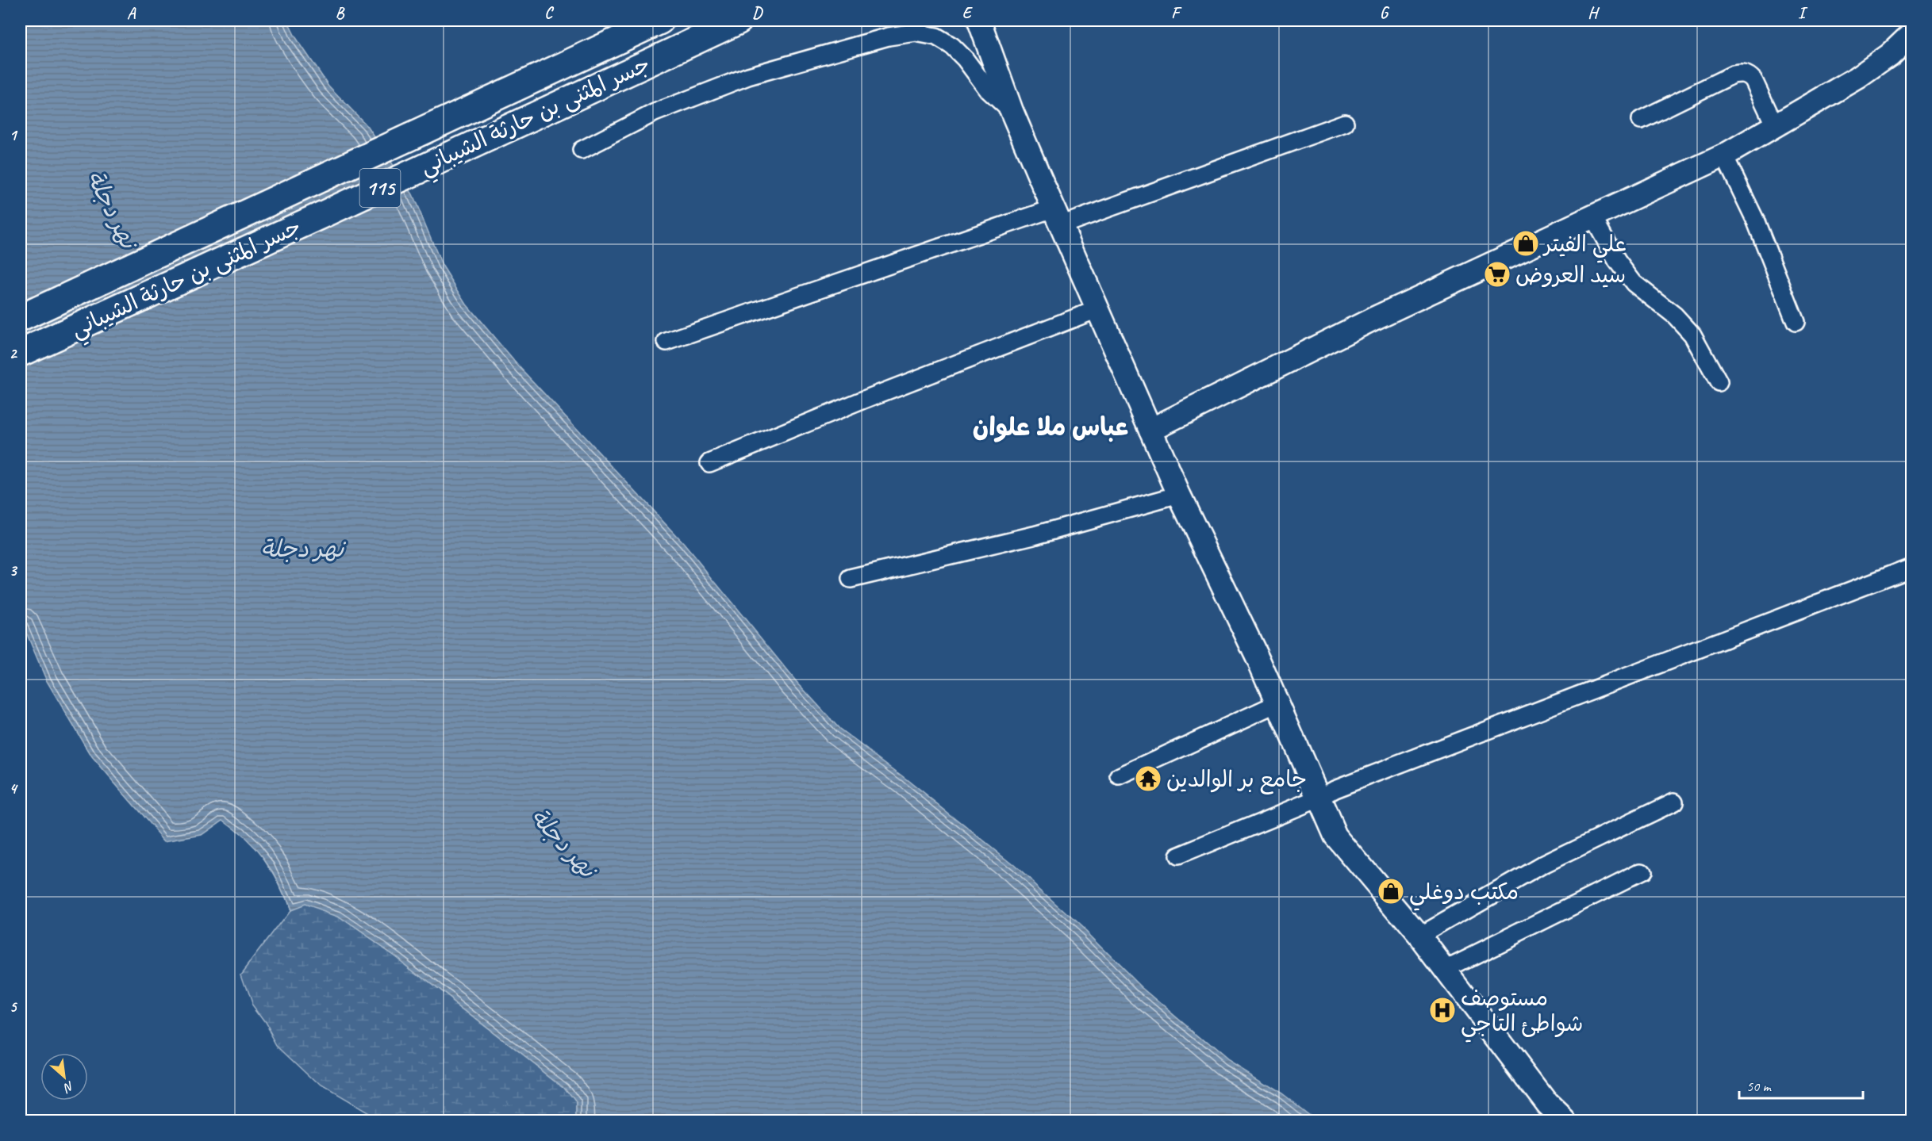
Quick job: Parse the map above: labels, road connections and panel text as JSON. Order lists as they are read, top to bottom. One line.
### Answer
{"streets":{"highway":["جسر المثنى بن حارثة الشيباني","115"]},"districts":["عباس ملا علوان"],"water":["نهر دجلة"],"places":{"shop":["علي الفيتر","مكتب دوغلي"],"supermarket":["سيد العروض"],"temple":["جامع بر الوالدين"],"hospital":["مستوصف شواطئ التاجي"]},"scale_bar":"50 m","north":"bottom right","grid":{"columns":["A","B","C","D","E","F","G","H","I"],"rows":["1","2","3","4","5"]}}
